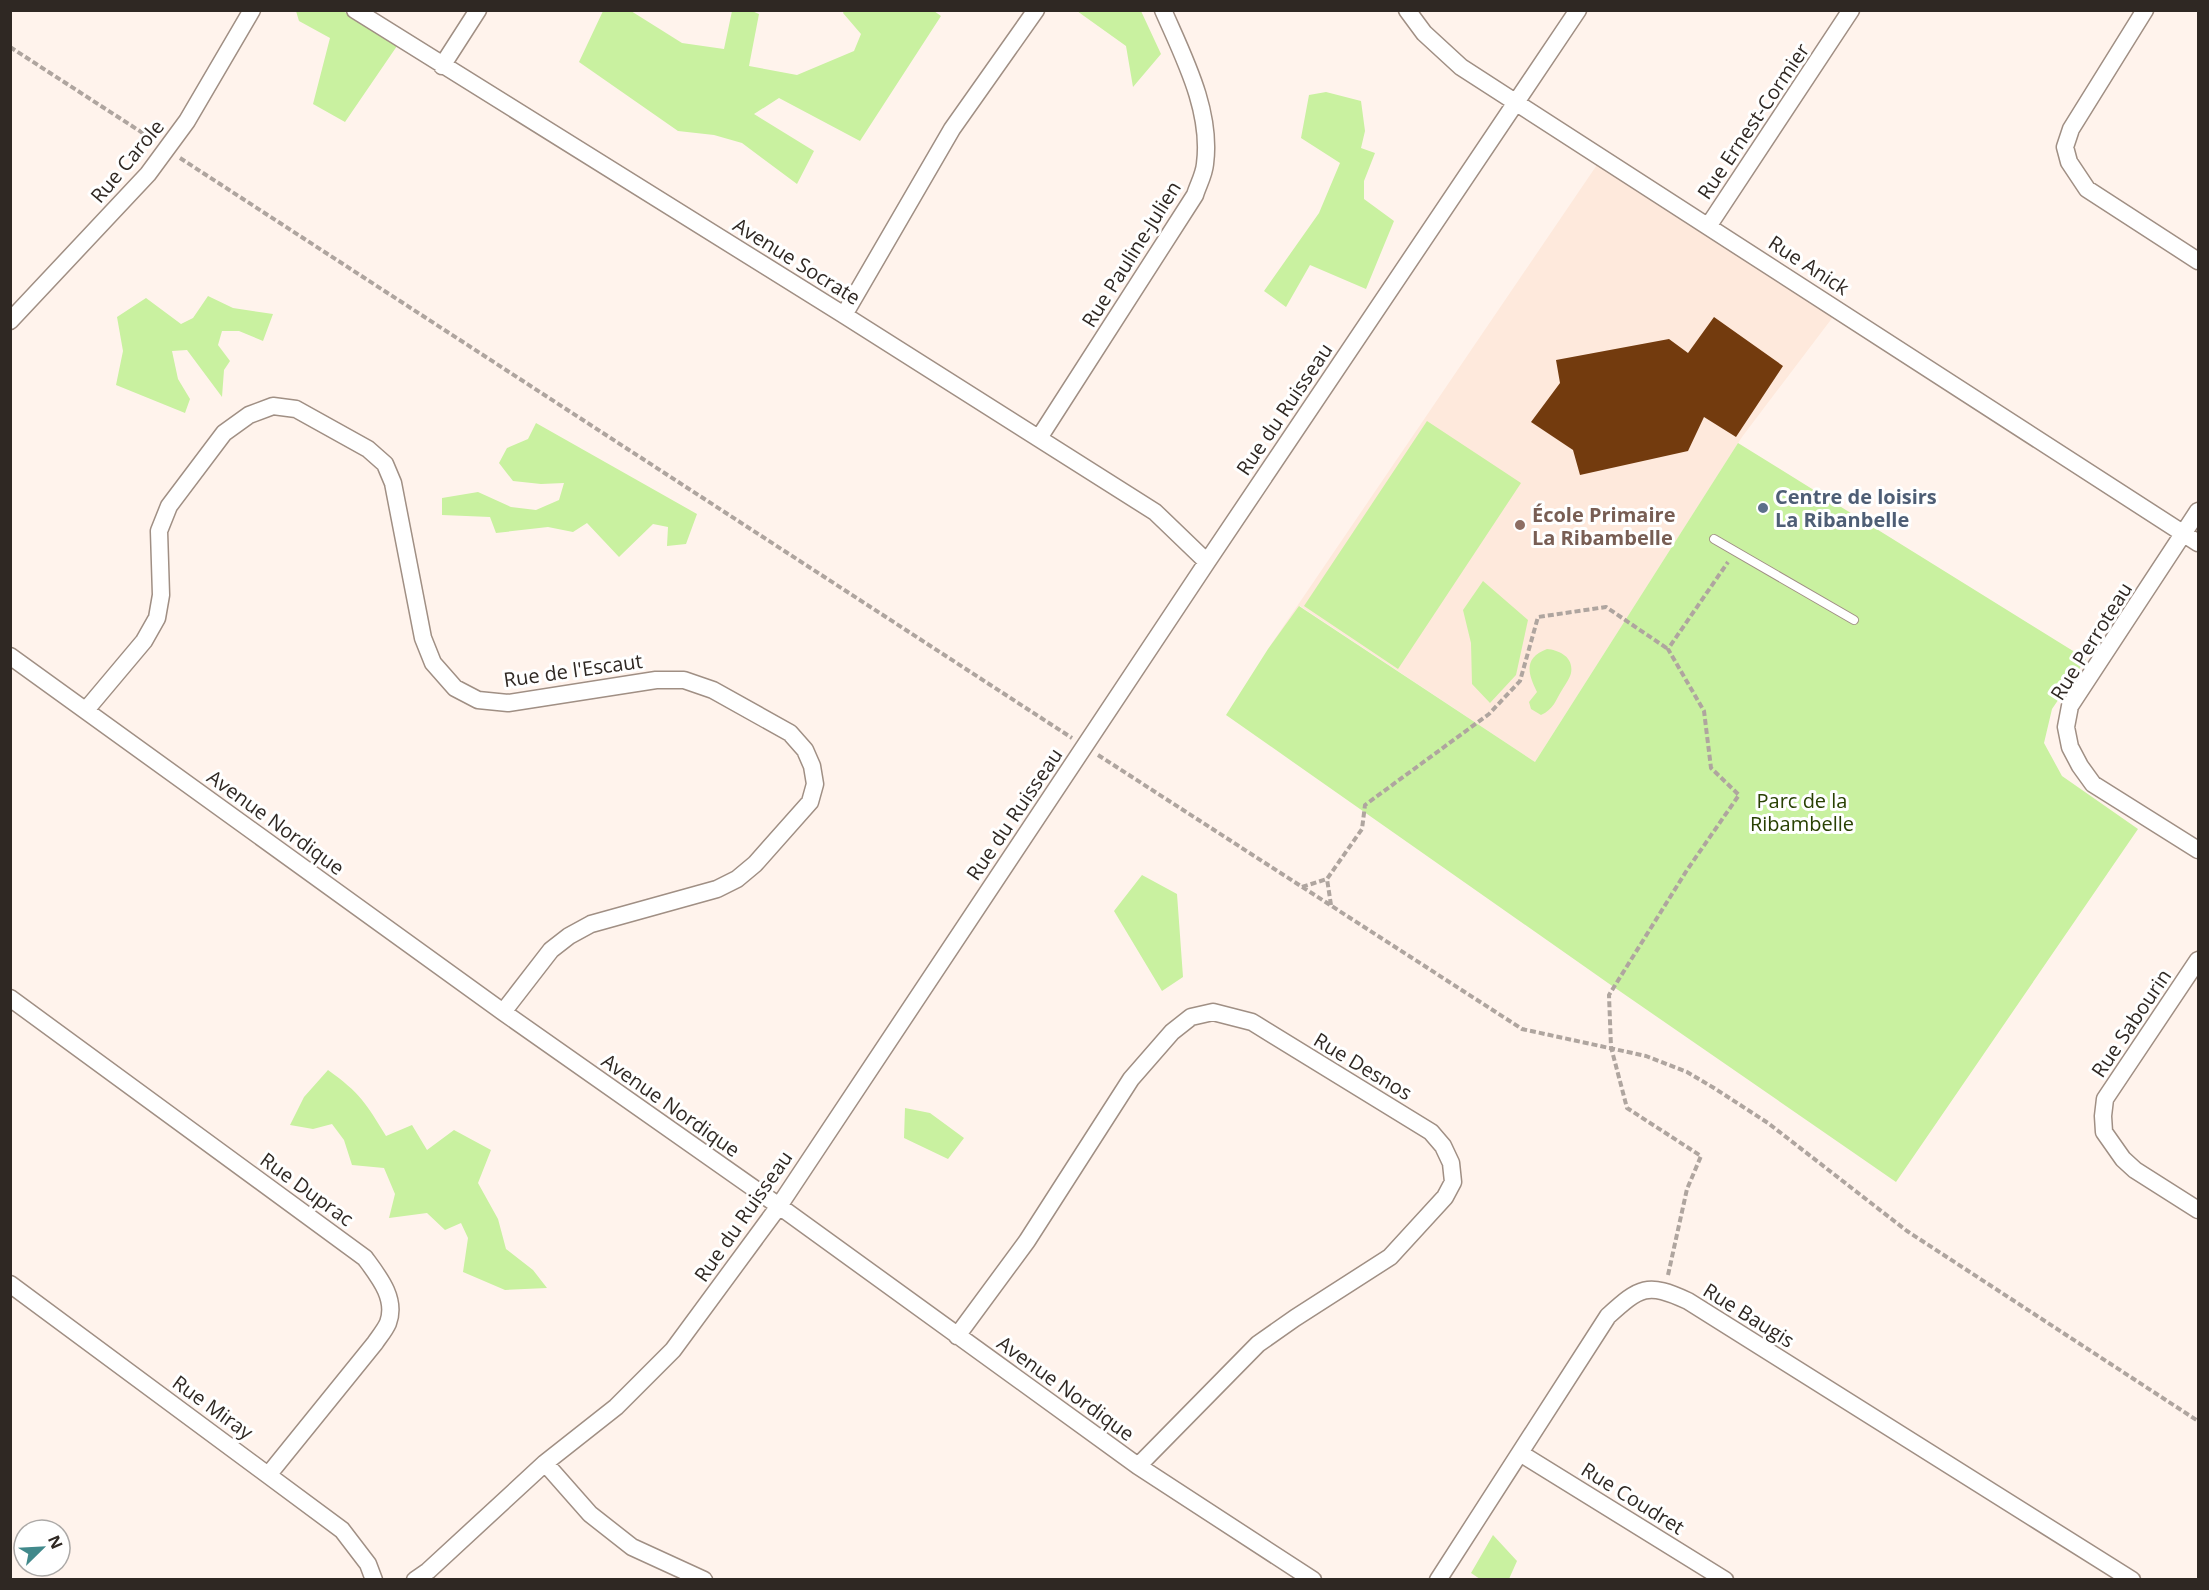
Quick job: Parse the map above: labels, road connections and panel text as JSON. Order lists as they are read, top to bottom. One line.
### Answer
{"streets":{"street":["Rue Ernest-Cormier","Rue Carole","Rue Pauline-Julien","Avenue Socrate","Rue Anick","Rue du Ruisseau","Rue Perroteau","Rue de l'Escaut","Avenue Nordique","Rue Sabourin","Rue Desnos","Rue Duprac","Rue Baugis","Rue Miray","Rue Coudret"]},"crossings":[["Rue Ernest-Cormier","Rue Anick"],["Rue Pauline-Julien","Avenue Socrate"],["Avenue Socrate","Rue du Ruisseau"],["Rue Anick","Rue du Ruisseau"],["Rue Anick","Rue Perroteau"],["Rue du Ruisseau","Avenue Nordique"],["Rue de l'Escaut","Avenue Nordique"],["Avenue Nordique","Rue Desnos"],["Rue Duprac","Rue Miray"]],"parks":["Parc de la Ribambelle"],"places":["Centre de loisirs La Ribanbelle","École Primaire La Ribambelle"],"north":"top right"}
